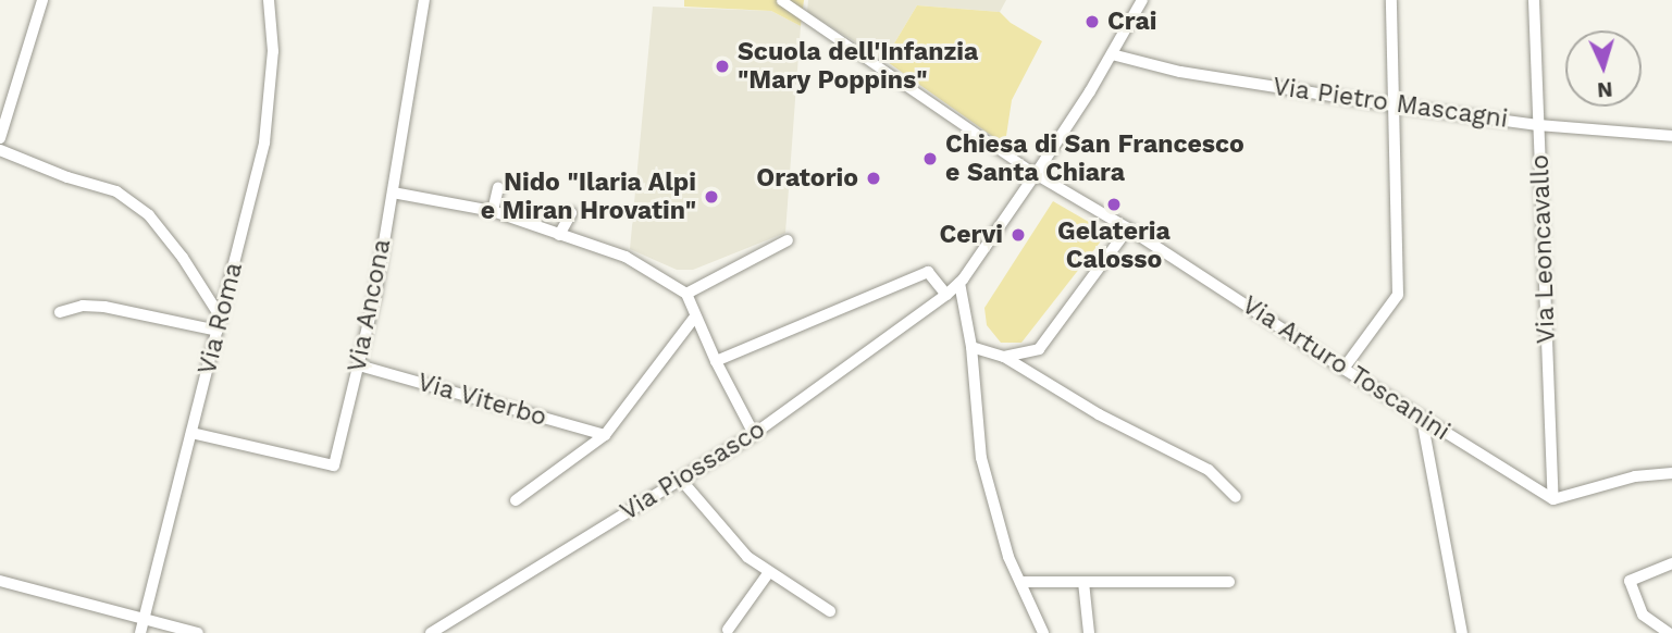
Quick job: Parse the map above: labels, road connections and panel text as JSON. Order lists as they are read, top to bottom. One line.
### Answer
{"streets":{"street":["Via Pietro Mascagni","Via Leoncavallo","Via Ancona","Via Roma","Via Arturo Toscanini","Via Viterbo","Via Piossasco"]},"crossings":[["Via Pietro Mascagni","Via Leoncavallo"],["Via Pietro Mascagni","Via Piossasco"],["Via Leoncavallo","Via Arturo Toscanini"],["Via Ancona","Via Roma"],["Via Ancona","Via Viterbo"],["Via Arturo Toscanini","Via Piossasco"]],"places":["Crai","Scuola dell'Infanzia \"Mary Poppins\"","Chiesa di San Francesco e Santa Chiara","Oratorio","Nido \"Ilaria Alpi e Miran Hrovatin\"","Gelateria Calosso","Cervi"],"north":"bottom"}
